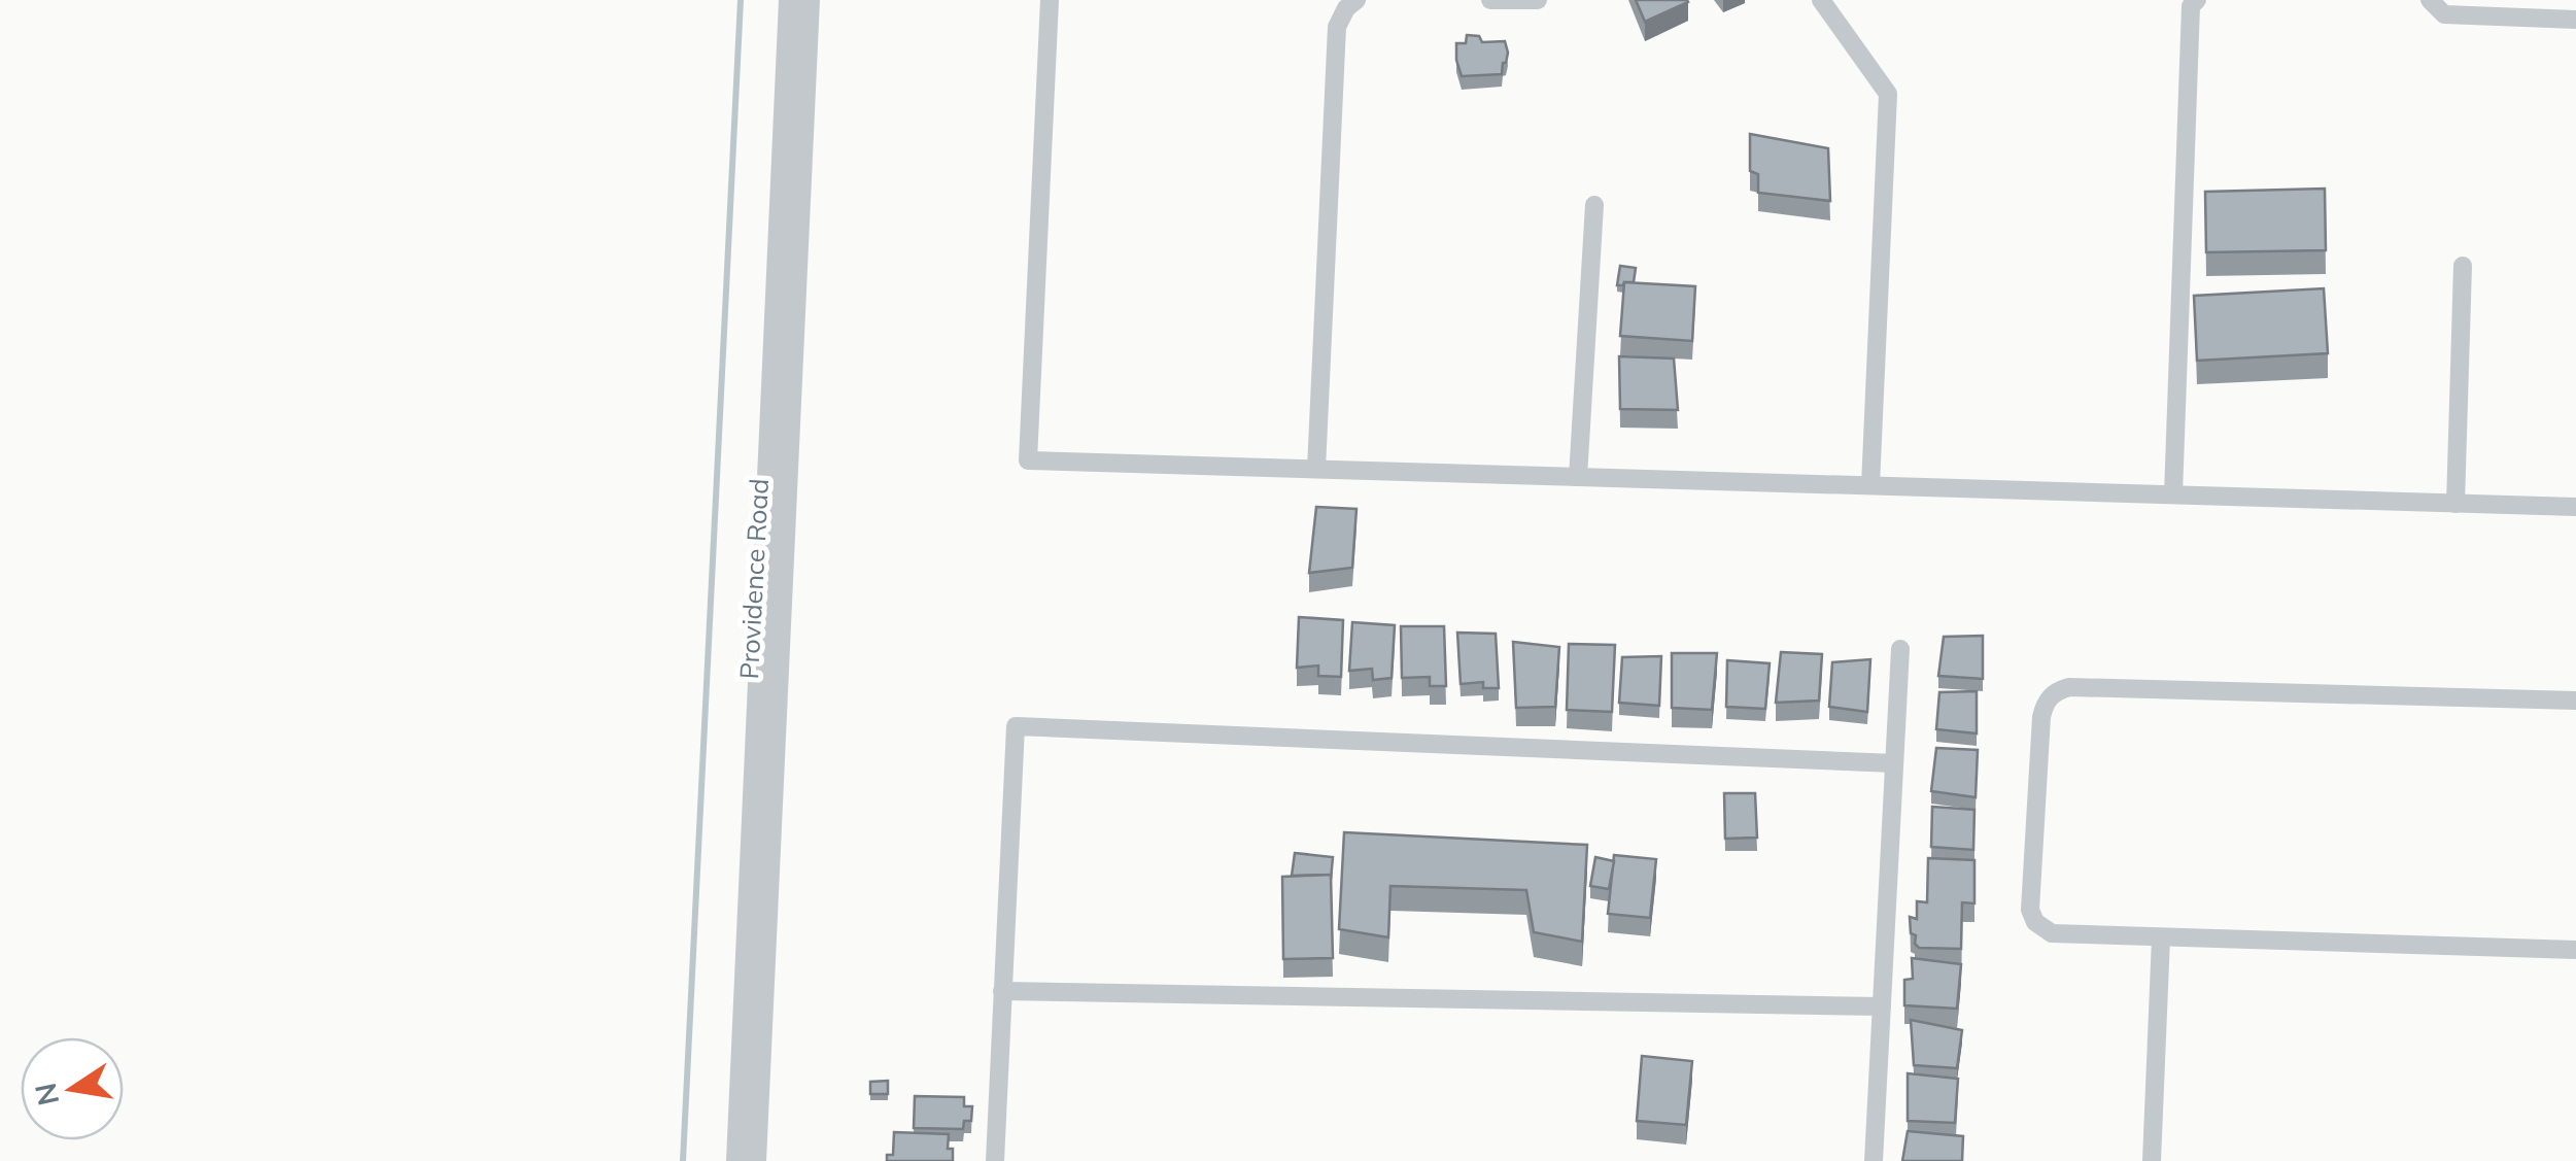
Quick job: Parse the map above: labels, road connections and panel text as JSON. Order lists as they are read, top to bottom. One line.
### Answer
{"streets":{"street":["Providence Road"]},"north":"left"}
